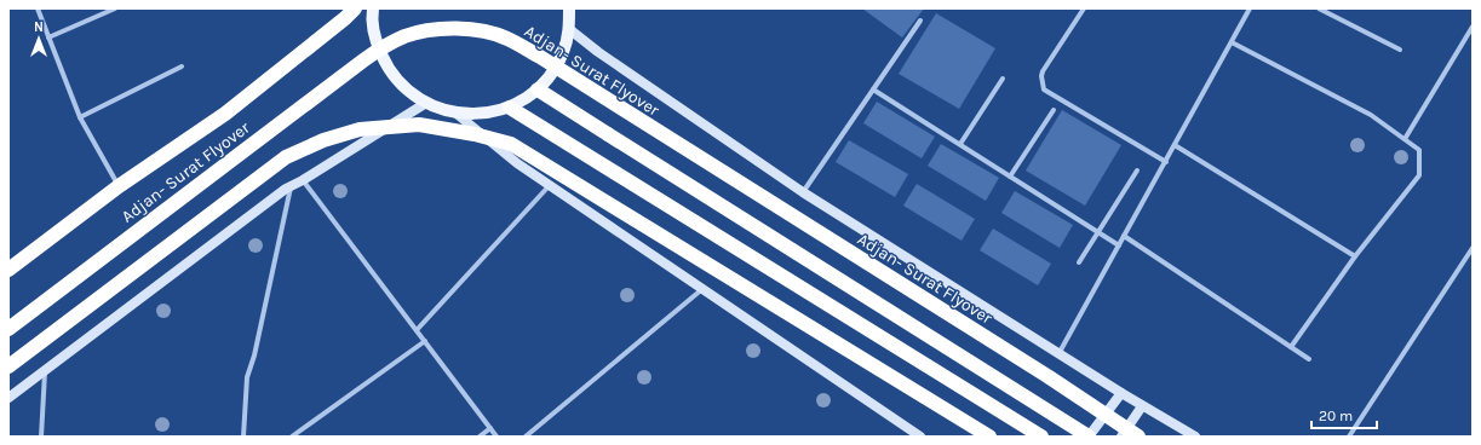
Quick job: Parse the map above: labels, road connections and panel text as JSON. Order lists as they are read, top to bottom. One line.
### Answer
{"streets":{"highway":["Adjan- Surat Flyover"]},"scale_bar":"20 m","north":"top"}
